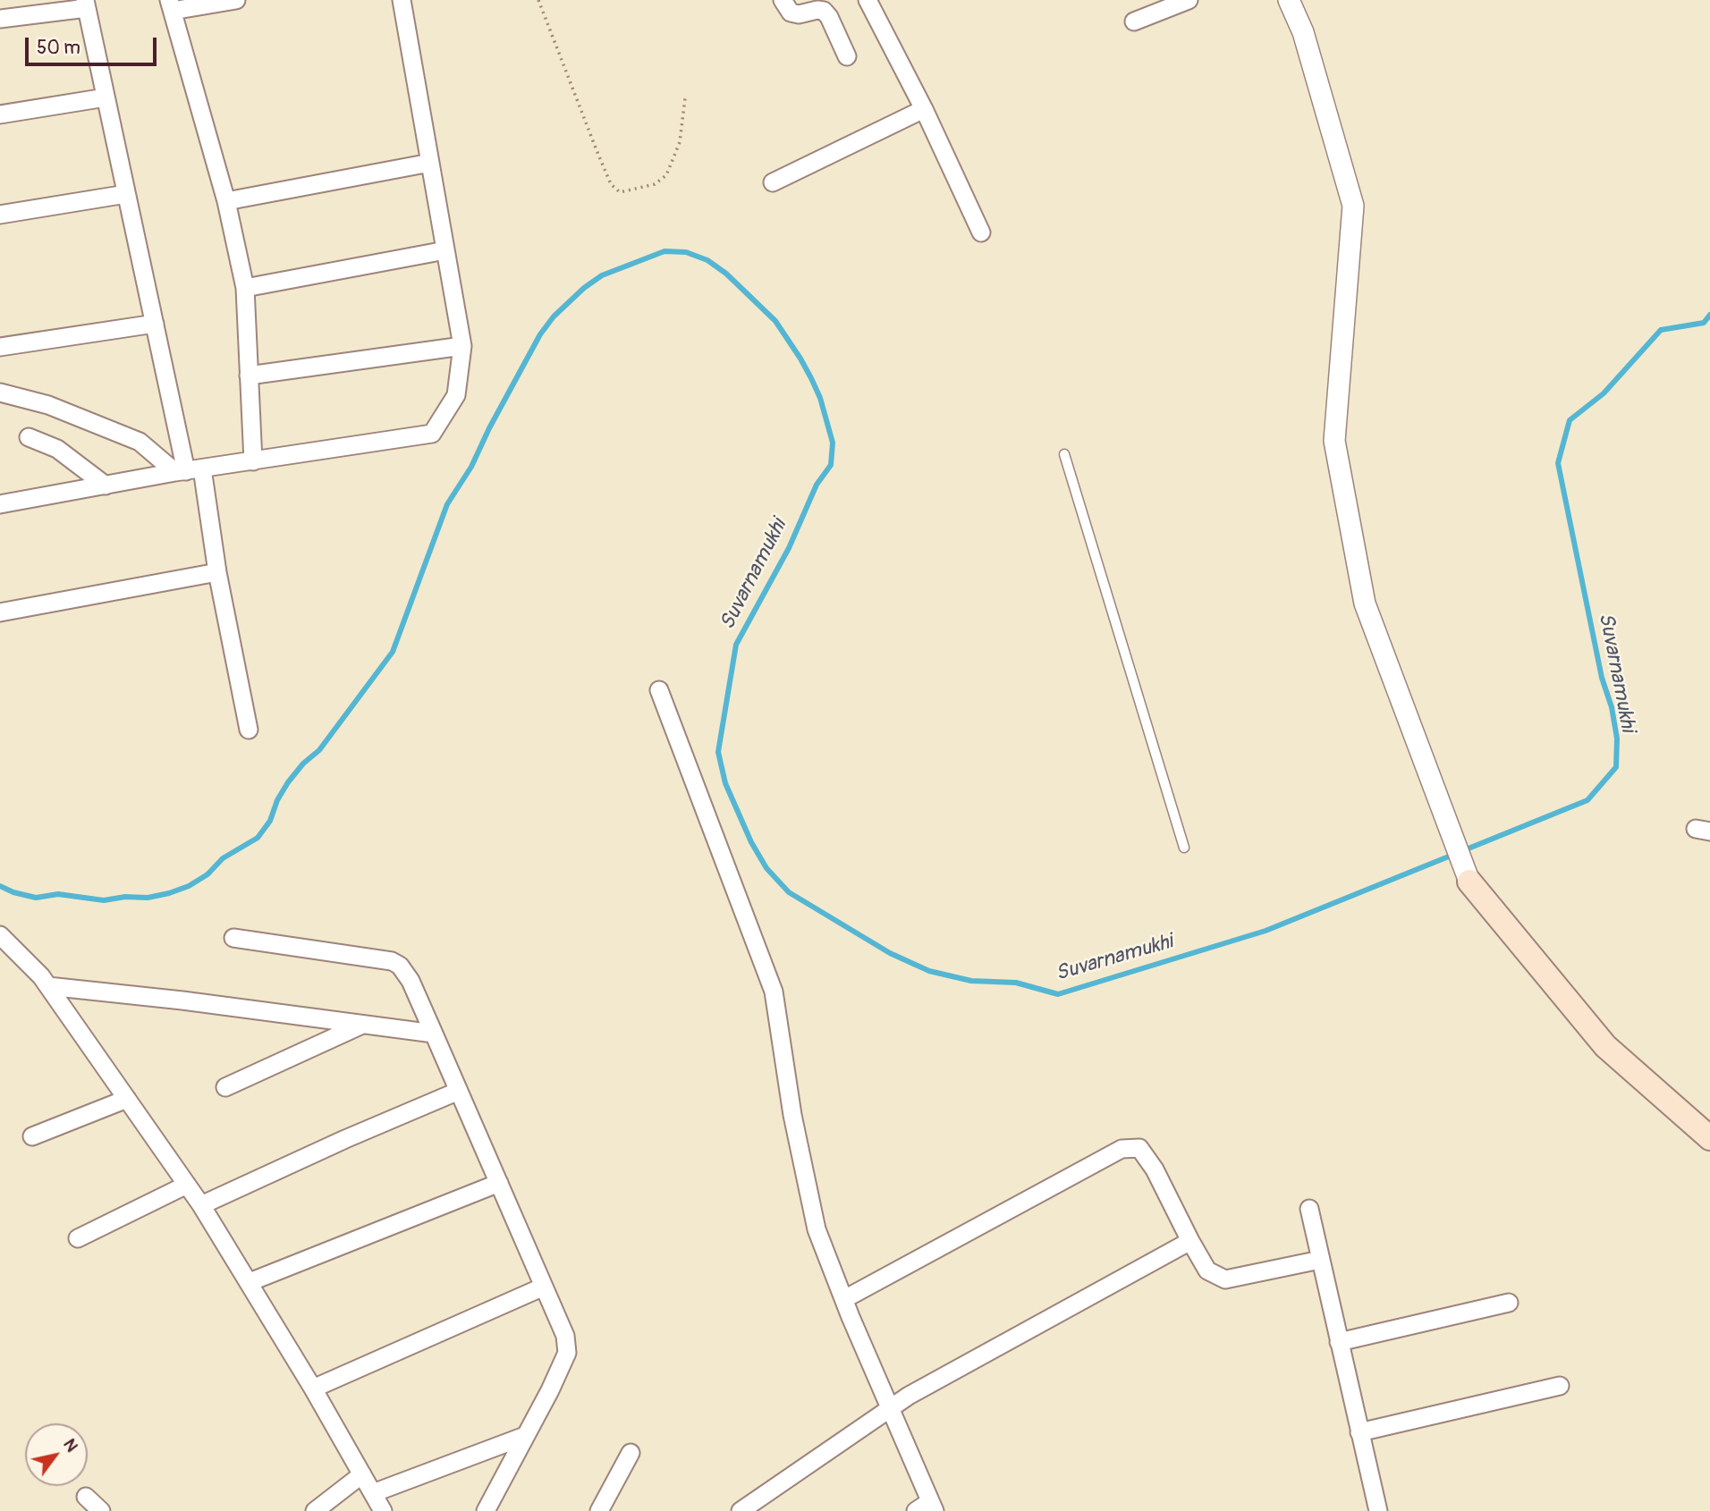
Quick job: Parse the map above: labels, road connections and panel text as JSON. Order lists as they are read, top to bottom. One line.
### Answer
{"water":["Suvarnamukhi"],"scale_bar":"50 m","north":"top right"}
